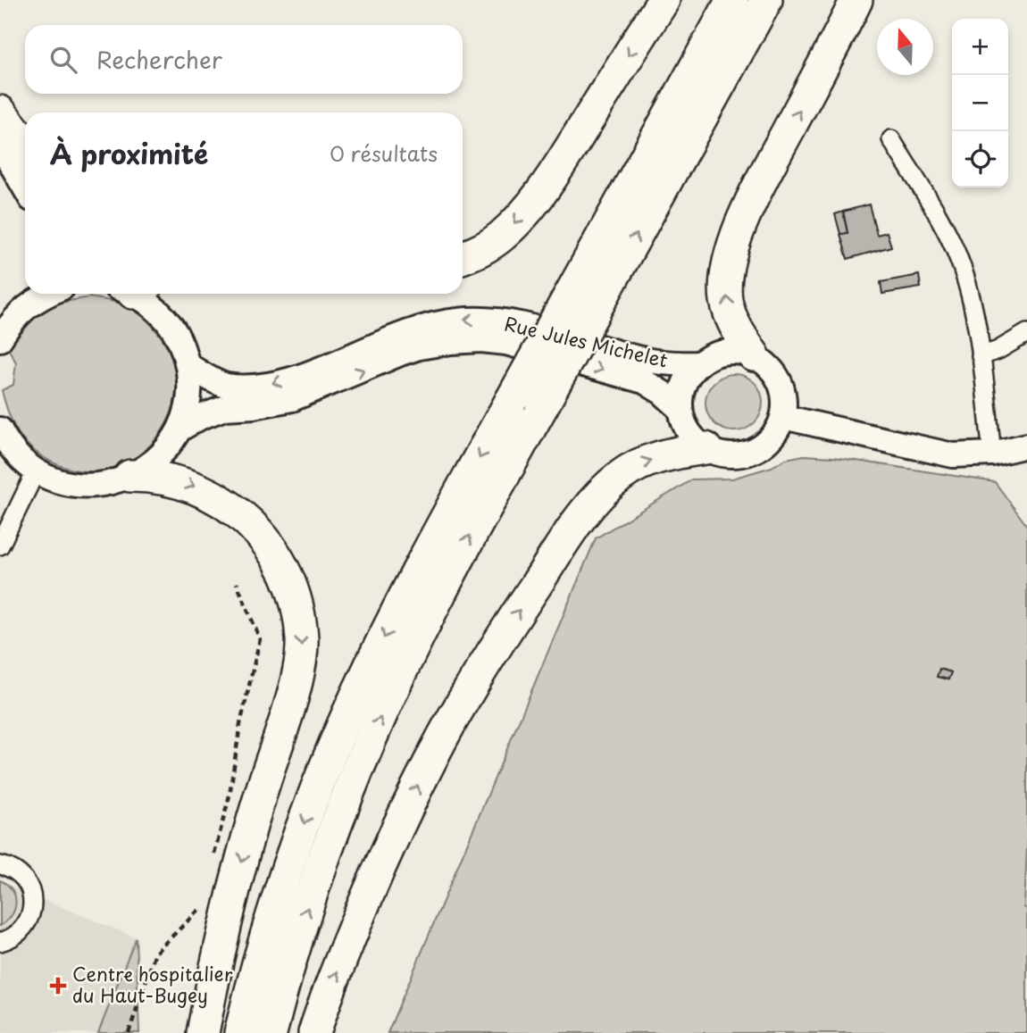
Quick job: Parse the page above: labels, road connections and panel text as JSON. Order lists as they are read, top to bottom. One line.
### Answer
{"streets":{"main road":["Rue Jules Michelet"]},"places":{"health":["Centre hospitalier du Haut-Bugey"]},"north":"top","page":{"map_buttons":["+","−"],"search":"Rechercher","heading":["À proximité","0 résultats"]}}
